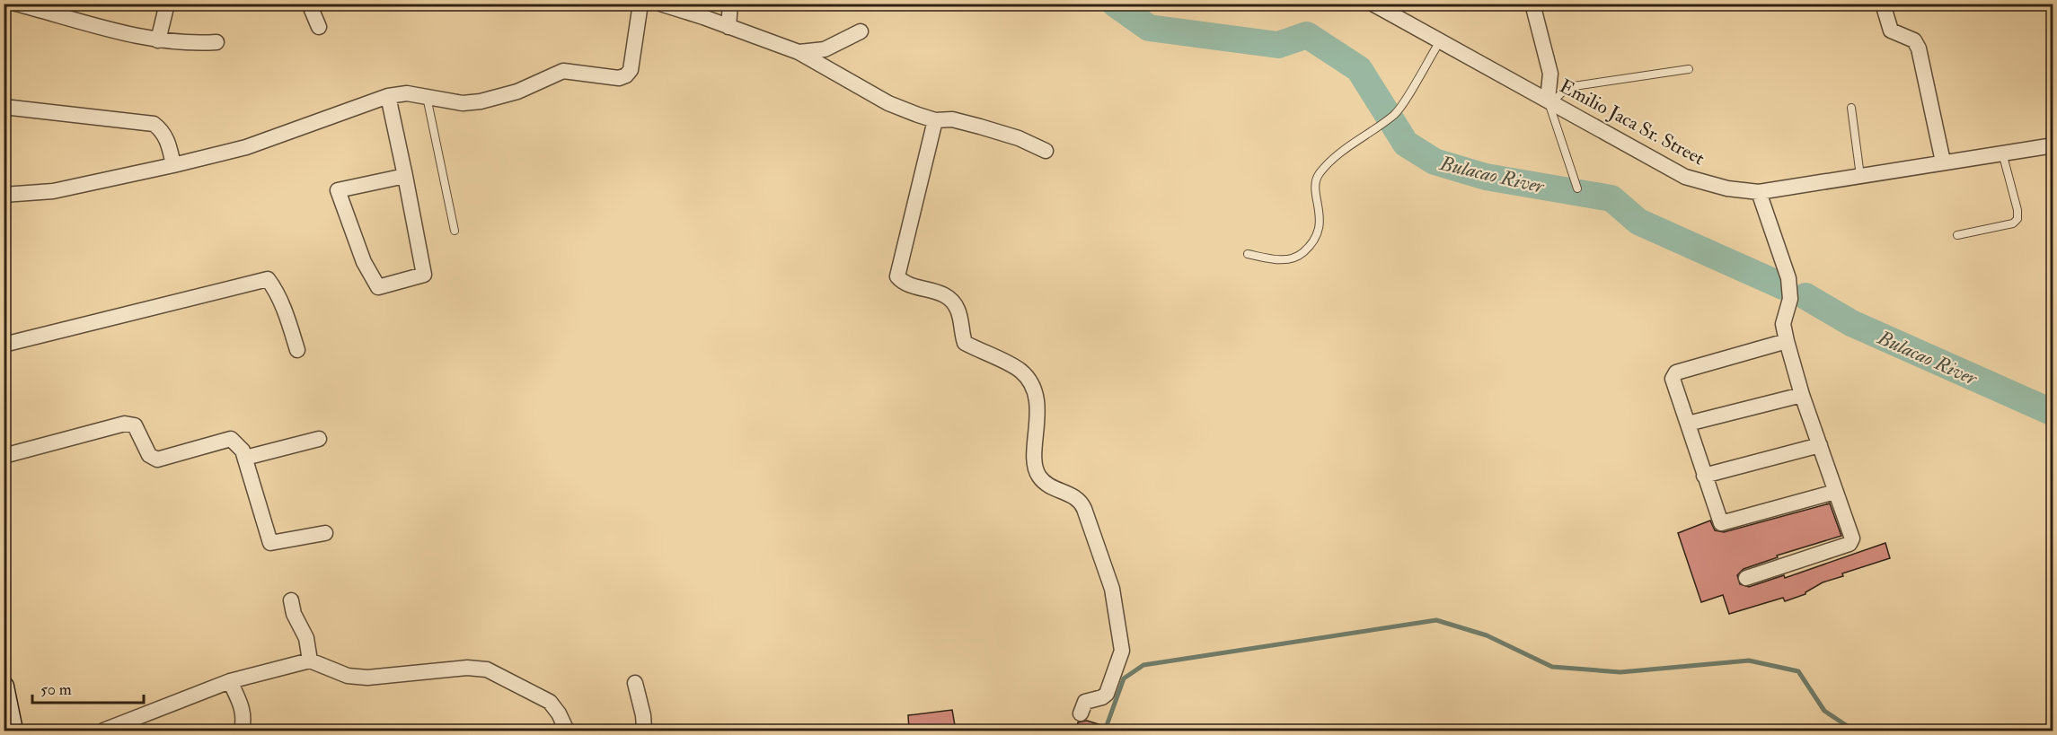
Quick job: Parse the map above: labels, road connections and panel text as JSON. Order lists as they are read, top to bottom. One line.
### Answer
{"streets":{"street":["Emilio Jaca Sr. Street"]},"water":["Bulacao River"],"scale_bar":"50 m"}
